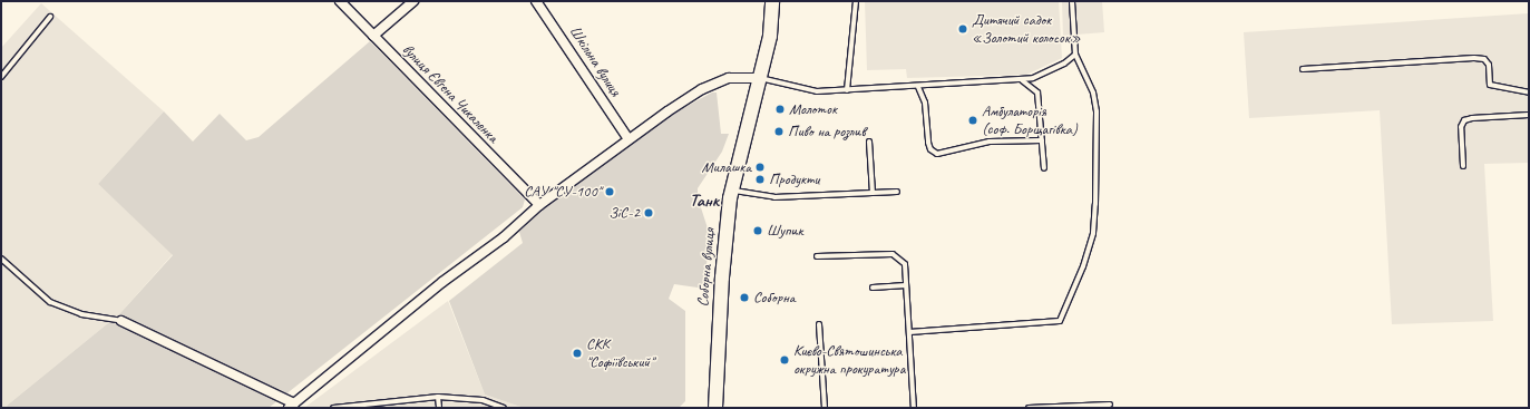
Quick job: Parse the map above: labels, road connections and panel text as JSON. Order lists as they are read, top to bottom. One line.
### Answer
{"streets":{"main road":["Соборна вулиця"],"street":["Шкільна вулиця","вулиця Євгена Чикаленка"]},"districts":["Танк"],"places":["Дитячий садок «Золотий колосок»","Молоток","Амбулаторія (соф. Борщагівка)","Пиво на розлив","Милашка","Продукти","САУ \"СУ-100\"","ЗіС-2","Шупик","Соборна","СКК \"Софіївський\"","Києво-Святошинська окружна прокуратура"]}
